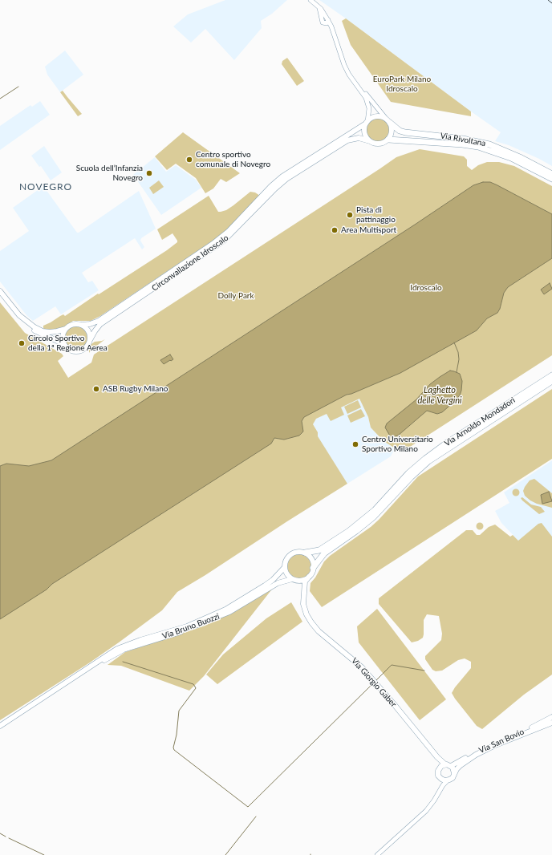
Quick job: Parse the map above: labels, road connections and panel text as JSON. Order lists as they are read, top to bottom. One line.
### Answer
{"streets":{"highway":["Via Rivoltana","Via Arnoldo Mondadori"],"main road":["Circonvallazione Idroscalo","Via Bruno Buozzi","Via Giorgio Gaber","Via San Bovio"]},"crossings":[["Via Rivoltana","Circonvallazione Idroscalo"],["Via Arnoldo Mondadori","Via Bruno Buozzi"],["Via Arnoldo Mondadori","Via Giorgio Gaber"],["Via Bruno Buozzi","Via Giorgio Gaber"],["Via Giorgio Gaber","Via San Bovio"]],"districts":["NOVEGRO"],"water":["Laghetto delle Vergini"],"parks":["EuroPark Milano Idroscalo","Idroscalo","Dolly Park"],"places":["Centro sportivo comunale di Novegro","Scuola dell’Infanzia Novegro","Pista di pattinaggio","Area Multisport","Circolo Sportivo della 1ª Regione Aerea","ASB Rugby Milano","Centro Universitario Sportivo Milano"]}
